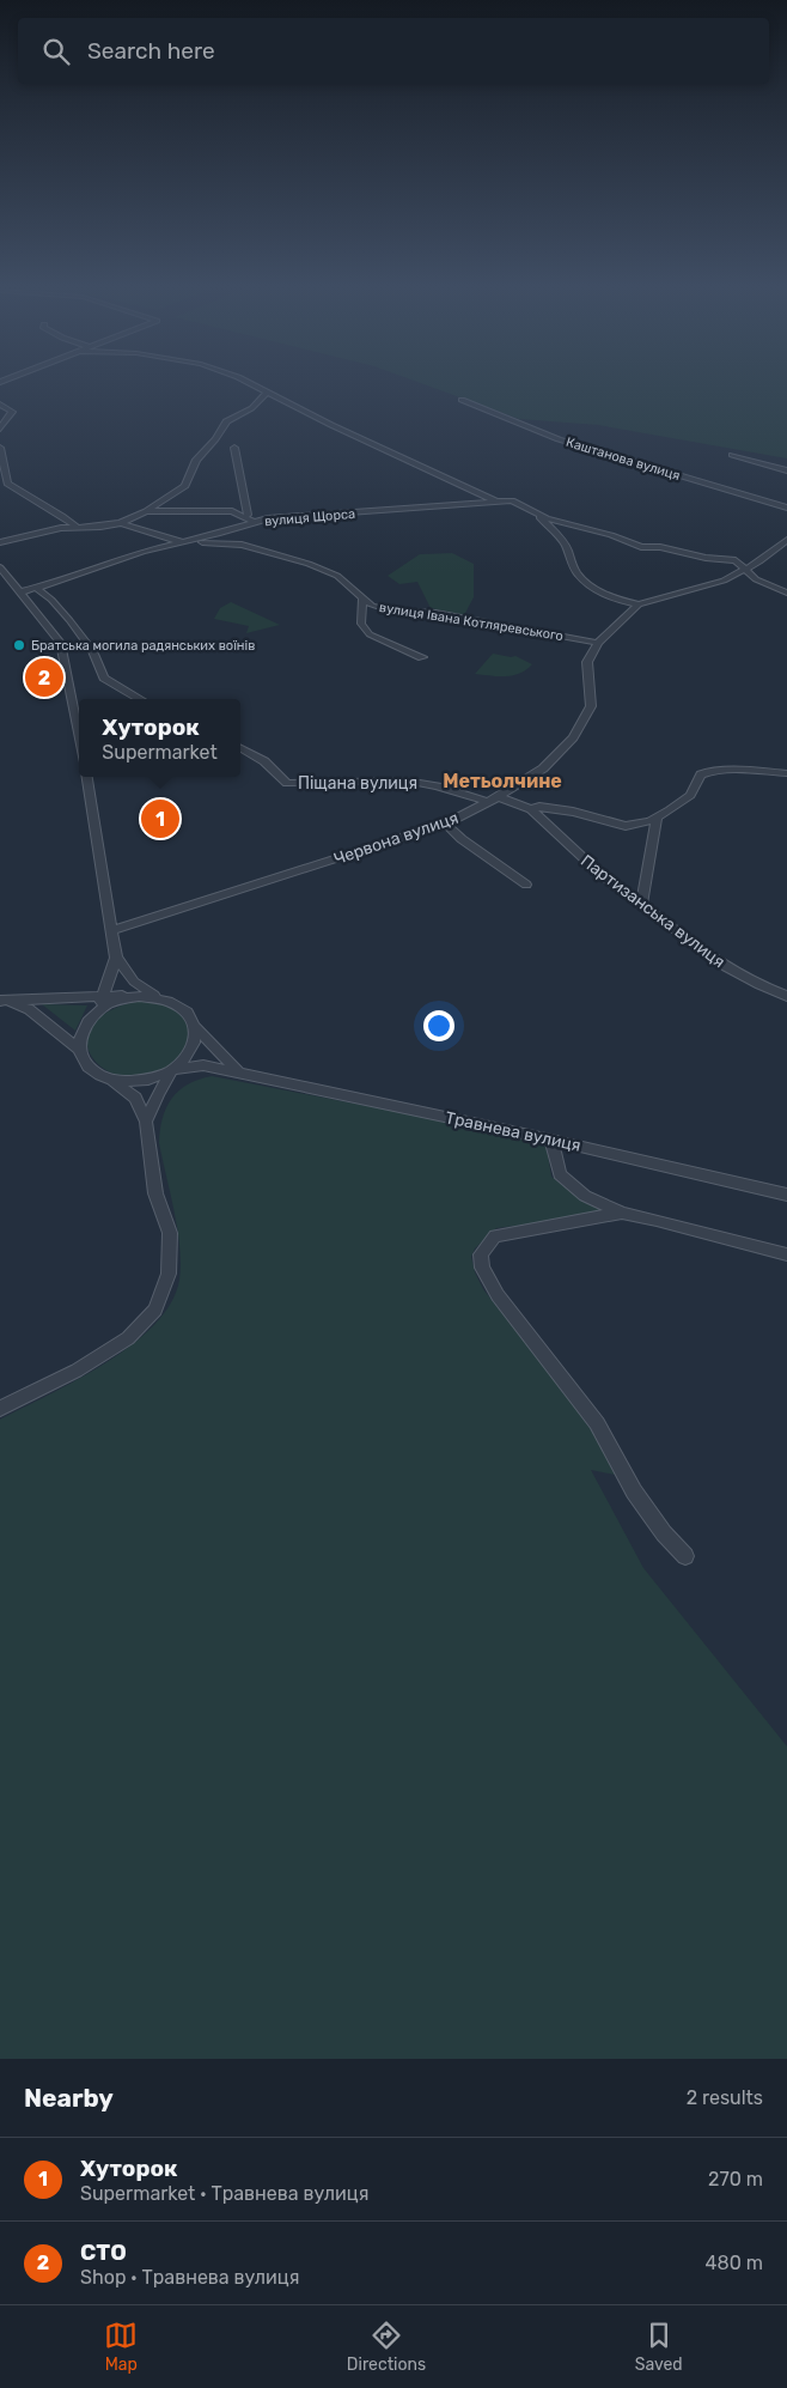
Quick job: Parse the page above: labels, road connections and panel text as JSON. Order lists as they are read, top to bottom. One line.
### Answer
{"streets":{"street":["Каштанова вулиця","вулиця Щорса","вулиця Івана Котляревського","Піщана вулиця","Червона вулиця","Партизанська вулиця","Травнева вулиця"]},"crossings":[["вулиця Щорса","вулиця Івана Котляревського"],["вулиця Щорса","Червона вулиця"],["вулиця Івана Котляревського","Червона вулиця"],["Піщана вулиця","Червона вулиця"],["Піщана вулиця","Партизанська вулиця"]],"districts":["Метьолчине"],"places":["Братська могила радянських воїнів"],"page":{"search":"Search here","pins":["2","1"],"popup":["Хуторок","Supermarket"],"heading":["Nearby","2 results"],"list":[{"mark":"1","name":"Хуторок","note":"Supermarket · Травнева вулиця","value":"270 m"},{"mark":"2","name":"СТО","note":"Shop · Травнева вулиця","value":"480 m"}],"nav":["Map","Directions","Saved"]}}
